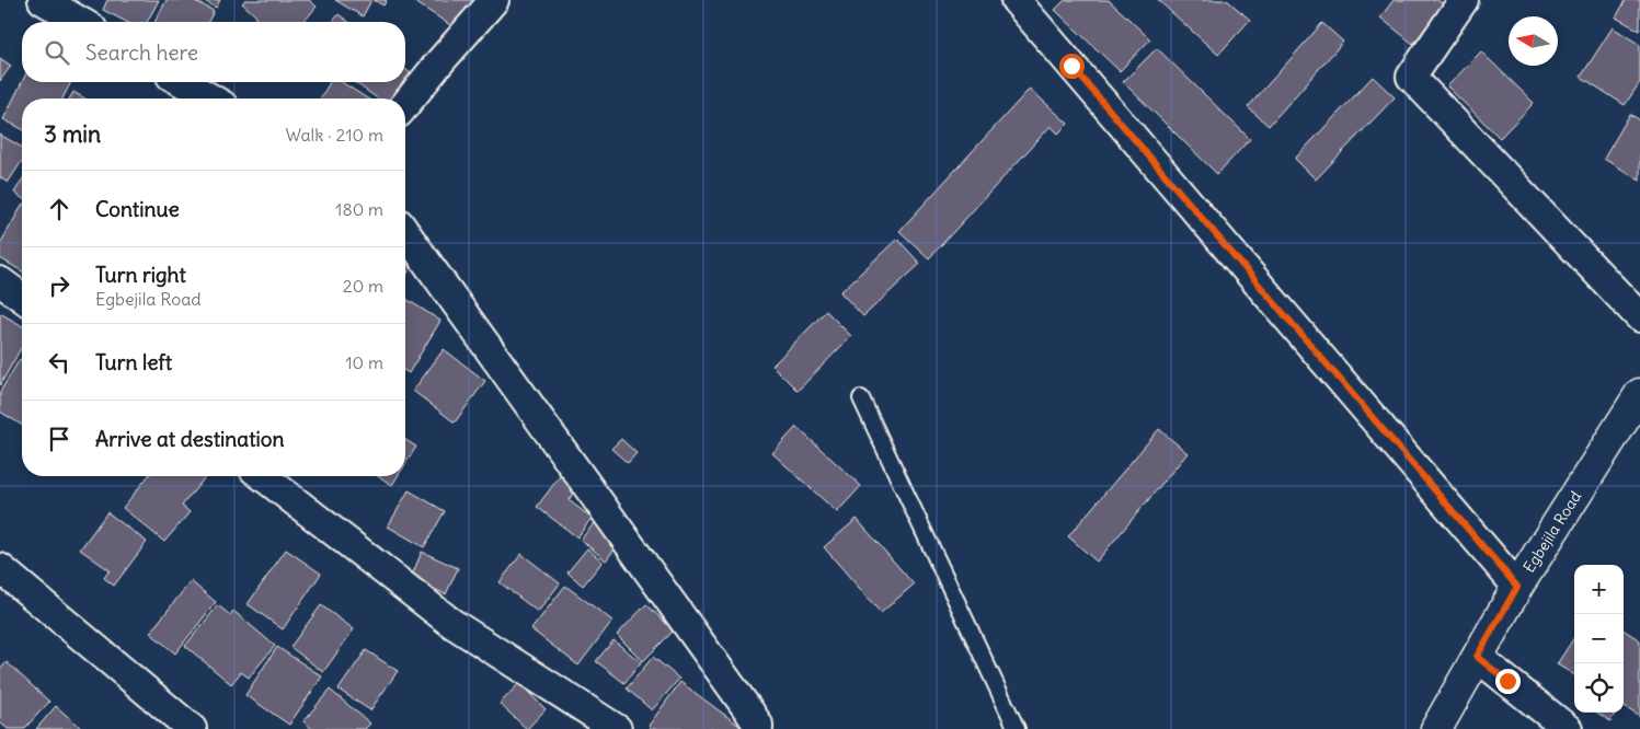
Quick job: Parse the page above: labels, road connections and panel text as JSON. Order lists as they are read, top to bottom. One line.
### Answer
{"streets":{"street":["Egbejila Road"]},"north":"left","page":{"search":"Search here","heading":["3 min","Walk · 210 m"],"list":[["Continue","180 m"],["Turn right","Egbejila Road","20 m"],["Turn left","10 m"],"Arrive at destination"],"map_buttons":["+","−"]}}
